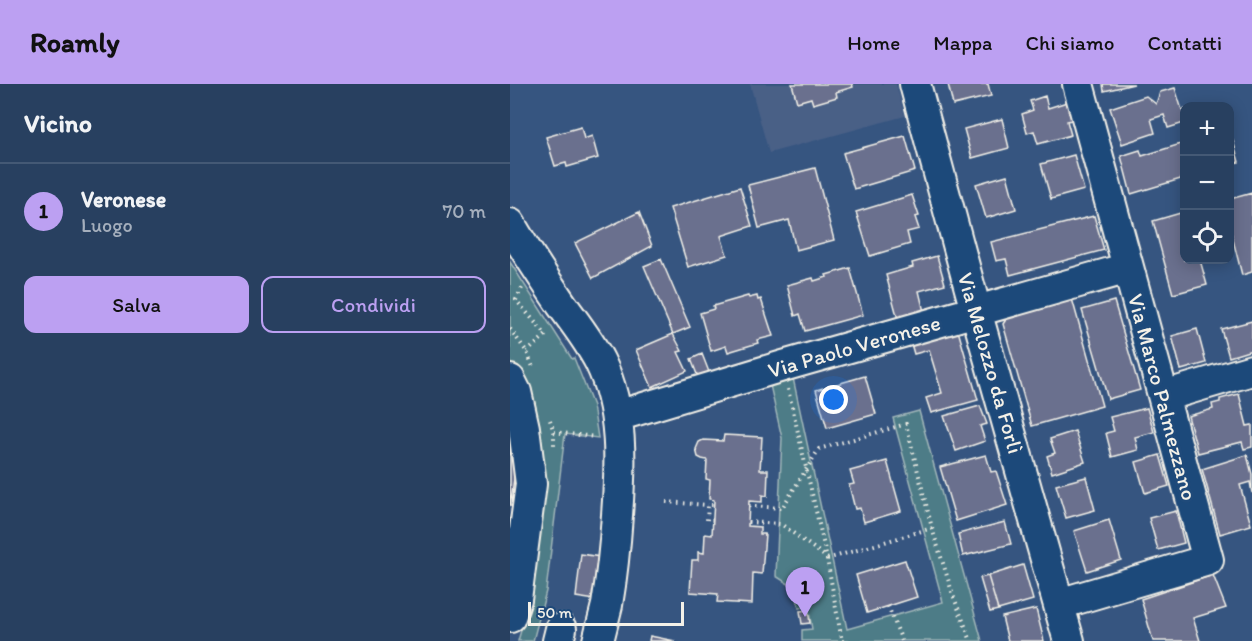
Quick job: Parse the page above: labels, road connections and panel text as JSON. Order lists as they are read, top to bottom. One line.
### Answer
{"streets":{"street":["Via Paolo Veronese","Via Melozzo da Forlì","Via Marco Palmezzano"]},"crossings":[["Via Paolo Veronese","Via Melozzo da Forlì"],["Via Paolo Veronese","Via Marco Palmezzano"],["Via Melozzo da Forlì","Via Marco Palmezzano"]],"scale_bar":"50 m","page":{"header":"Roamly","nav":["Home","Mappa","Chi siamo","Contatti"],"heading":"Vicino","map_buttons":["+","−"],"list":[{"mark":"1","name":"Veronese","note":"Luogo","value":"70 m"}],"buttons":["Salva","Condividi"],"pins":"1","scale":"50 m"}}
